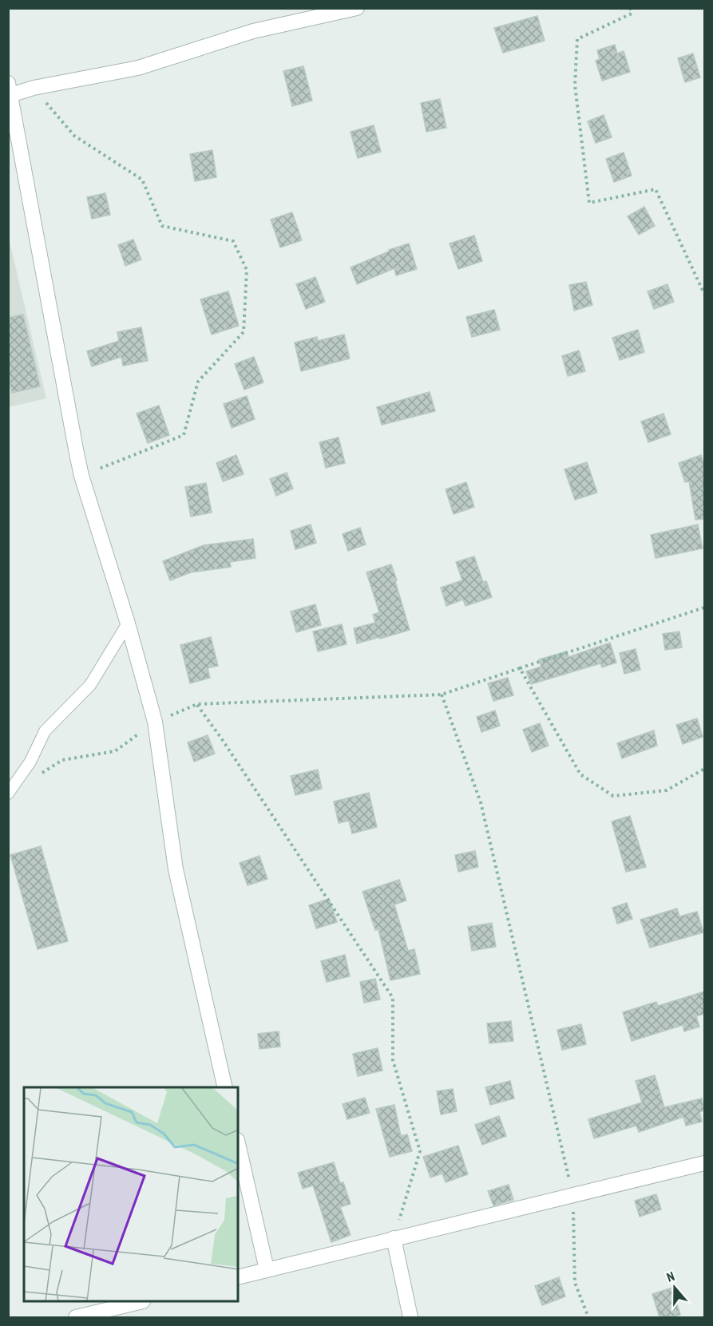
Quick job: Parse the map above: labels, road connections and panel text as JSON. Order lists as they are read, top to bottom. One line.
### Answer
{"north":"top"}
